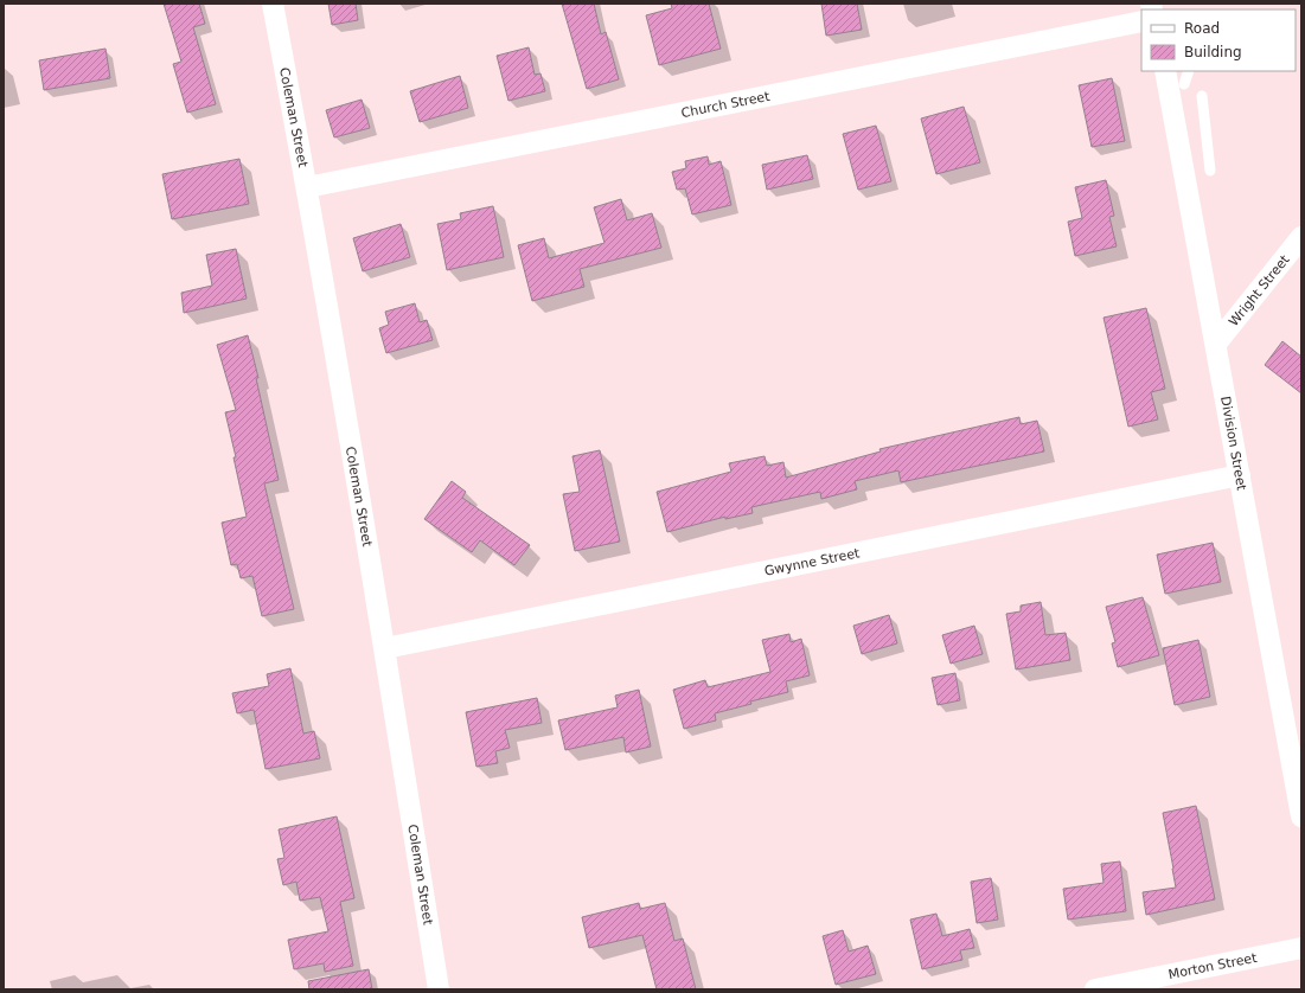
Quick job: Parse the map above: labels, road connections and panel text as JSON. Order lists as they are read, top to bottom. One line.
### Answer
{"streets":{"street":["Church Street","Coleman Street","Wright Street","Division Street","Gwynne Street","Morton Street"]},"crossings":[["Church Street","Coleman Street"],["Coleman Street","Gwynne Street"],["Wright Street","Division Street"],["Division Street","Gwynne Street"]],"legend":["Road","Building"]}
